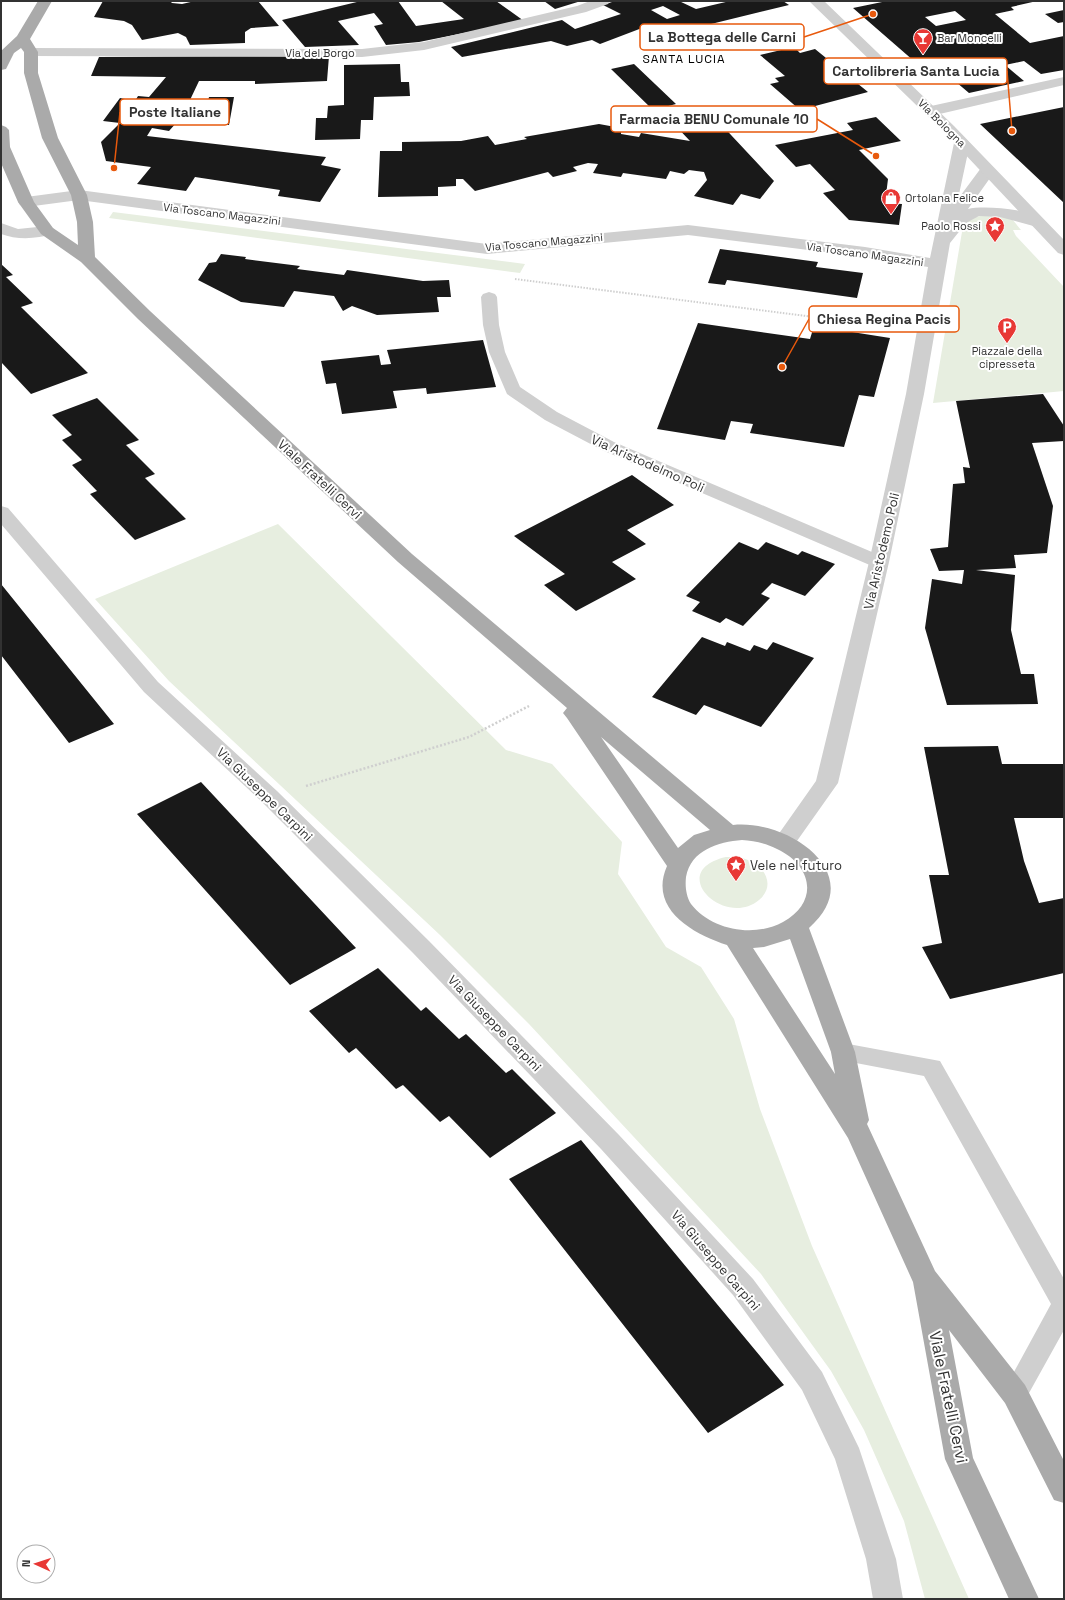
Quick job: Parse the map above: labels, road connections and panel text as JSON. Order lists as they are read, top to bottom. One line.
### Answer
{"streets":{"main road":["Viale Fratelli Cervi"],"street":["Via del Borgo","Via Bologna","Via Toscano Magazzini","Via Aristodemo Poli","Via Giuseppe Carpini"],"lane":["Via Aristodelmo Poli"]},"crossings":[["Via Bologna","Via Aristodemo Poli"],["Via Toscano Magazzini","Via Aristodemo Poli"],["Via Aristodelmo Poli","Via Aristodemo Poli"]],"districts":["SANTA LUCIA"],"places":{"other":["La Bottega delle Carni","Cartolibreria Santa Lucia","Farmacia BENU Comunale 10","Poste Italiane","Chiesa Regina Pacis"],"bar":["Bar Moncelli"],"shop":["Ortolana Felice"],"place":["Paolo Rossi","Vele nel futuro"],"parking":["Piazzale della cipresseta"]},"north":"left"}
